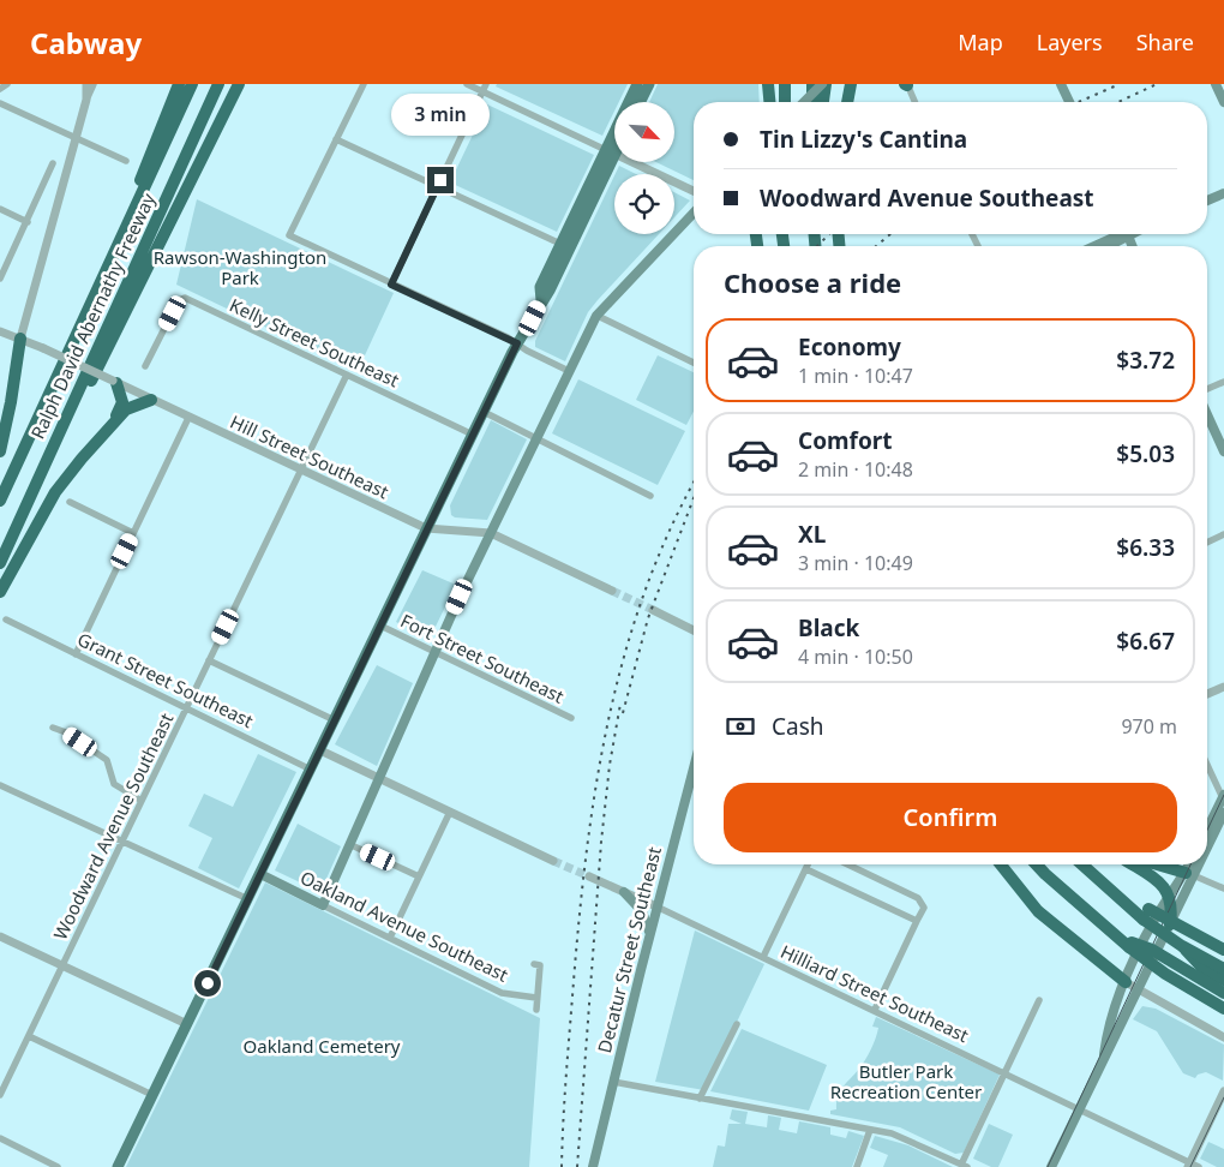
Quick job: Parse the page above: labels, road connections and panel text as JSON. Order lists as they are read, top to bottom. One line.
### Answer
{"streets":{"highway":["Ralph David Abernathy Freeway"],"main road":["Oakland Avenue Southeast","Decatur Street Southeast"],"street":["Kelly Street Southeast","Hill Street Southeast","Fort Street Southeast","Grant Street Southeast","Woodward Avenue Southeast","Hilliard Street Southeast"]},"crossings":[["Kelly Street Southeast","Woodward Avenue Southeast"],["Hill Street Southeast","Woodward Avenue Southeast"],["Grant Street Southeast","Woodward Avenue Southeast"],["Decatur Street Southeast","Hilliard Street Southeast"]],"parks":["Rawson-Washington Park","Oakland Cemetery","Butler Park Recreation Center"],"north":"bottom right","page":{"header":"Cabway","nav":["Map","Layers","Share"],"bubble":"3 min","banner":["Tin Lizzy's Cantina","Woodward Avenue Southeast"],"heading":"Choose a ride","list":[{"name":"Economy","note":"1 min · 10:47","value":"$3.72"},{"name":"Comfort","note":"2 min · 10:48","value":"$5.03"},{"name":"XL","note":"3 min · 10:49","value":"$6.33"},{"name":"Black","note":"4 min · 10:50","value":"$6.67"}],"pay":["Cash","970 m"],"buttons":"Confirm"}}
